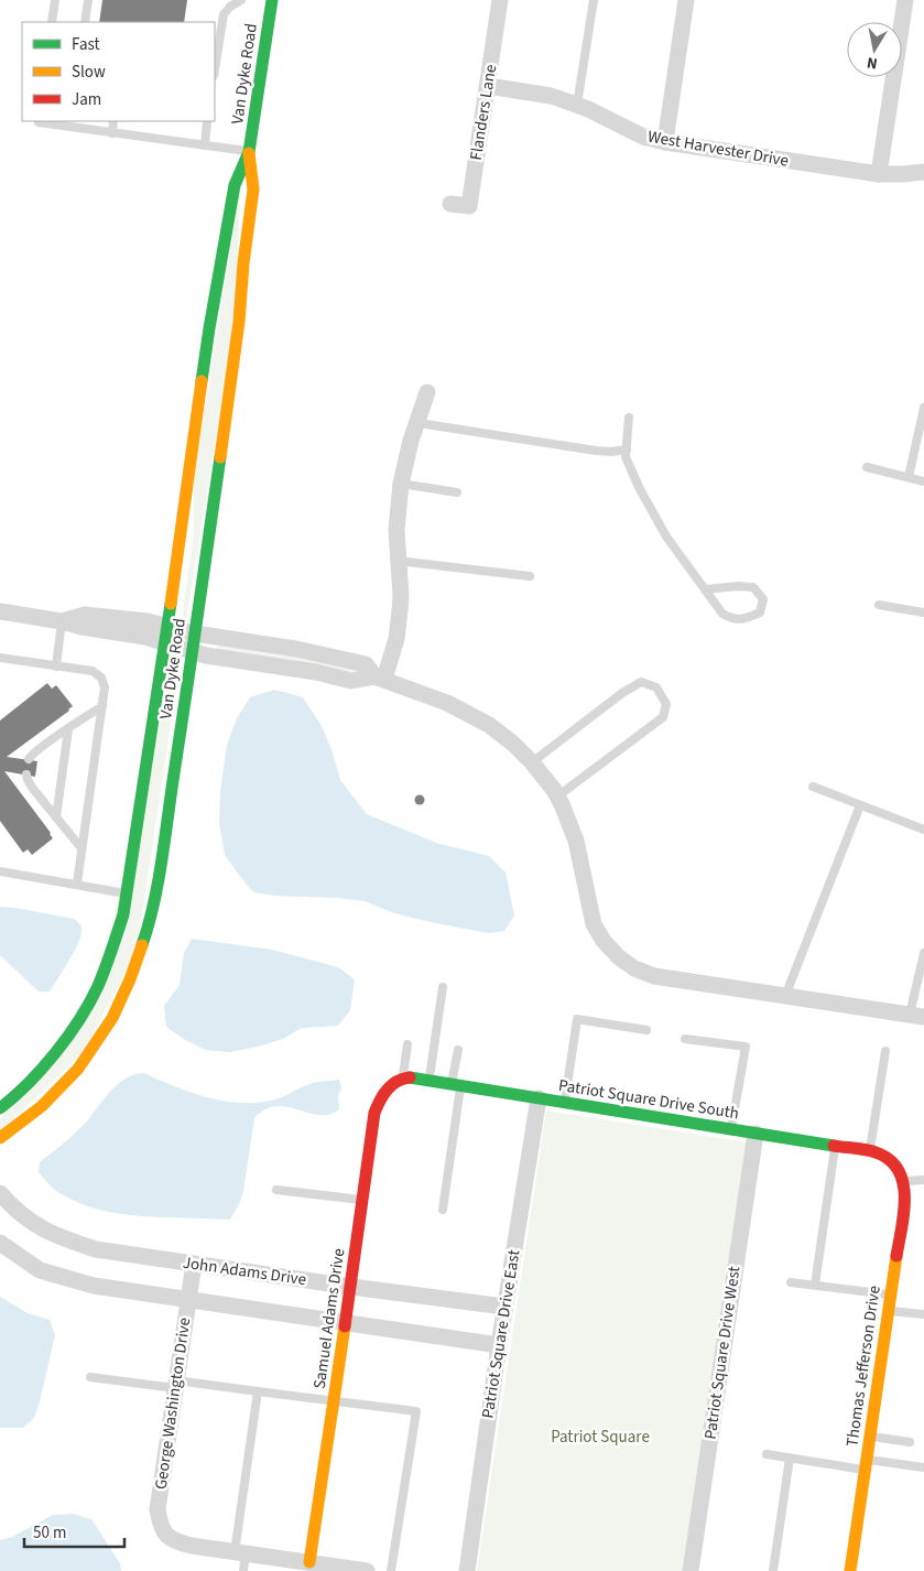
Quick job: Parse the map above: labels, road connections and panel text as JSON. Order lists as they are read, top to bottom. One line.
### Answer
{"streets":{"street":["Van Dyke Road","Flanders Lane","West Harvester Drive","Patriot Square Drive South","John Adams Drive","Samuel Adams Drive","Patriot Square Drive East","Patriot Square Drive West","Thomas Jefferson Drive","George Washington Drive"]},"crossings":[["Flanders Lane","West Harvester Drive"],["Patriot Square Drive South","Samuel Adams Drive"],["Patriot Square Drive South","Patriot Square Drive East"],["Patriot Square Drive South","Patriot Square Drive West"],["Patriot Square Drive South","Thomas Jefferson Drive"],["John Adams Drive","Samuel Adams Drive"],["John Adams Drive","Patriot Square Drive East"],["John Adams Drive","George Washington Drive"],["Samuel Adams Drive","George Washington Drive"]],"parks":["Patriot Square"],"legend":["Fast","Slow","Jam"],"scale_bar":"50 m","north":"bottom"}
